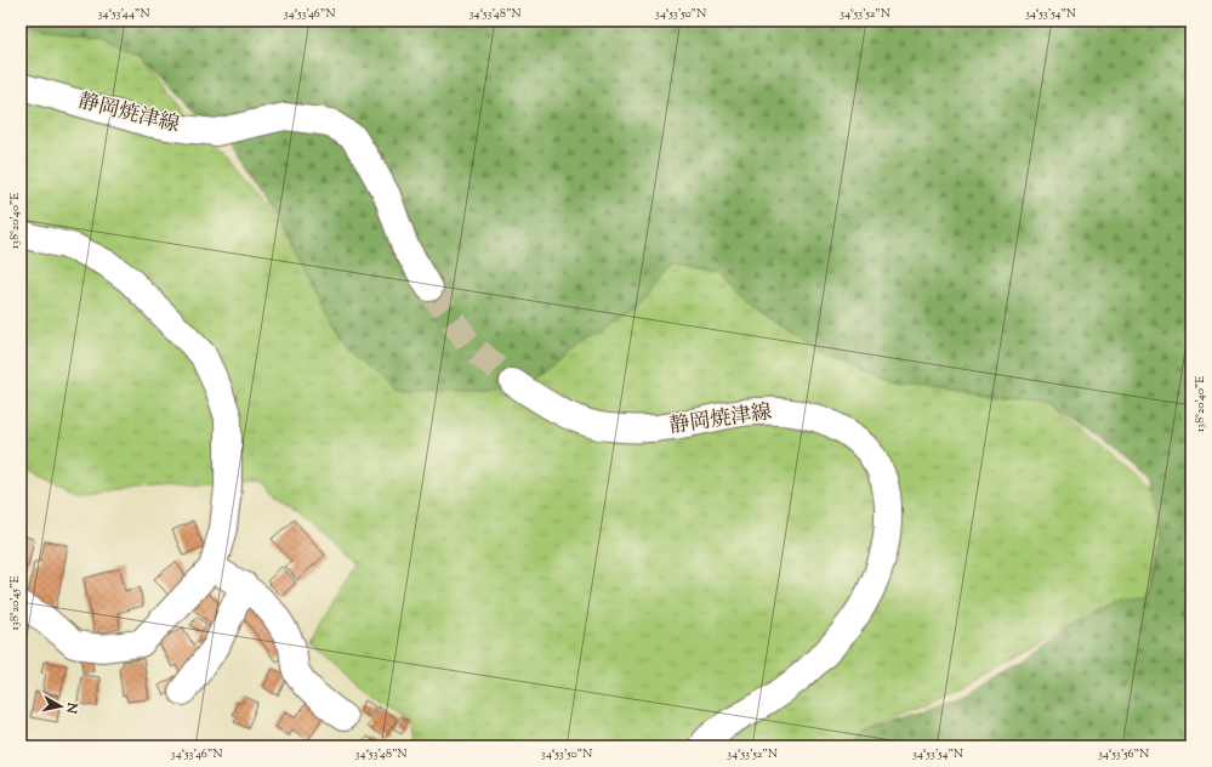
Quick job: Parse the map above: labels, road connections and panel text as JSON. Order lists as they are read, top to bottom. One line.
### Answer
{"streets":{"main road":["静岡焼津線"]},"north":"right","coordinates":["34°53'44\"N","34°53'46\"N","34°53'48\"N","34°53'50\"N","34°53'52\"N","34°53'54\"N","138°20'40\"E","138°20'45\"E","34°53'56\"N"]}
